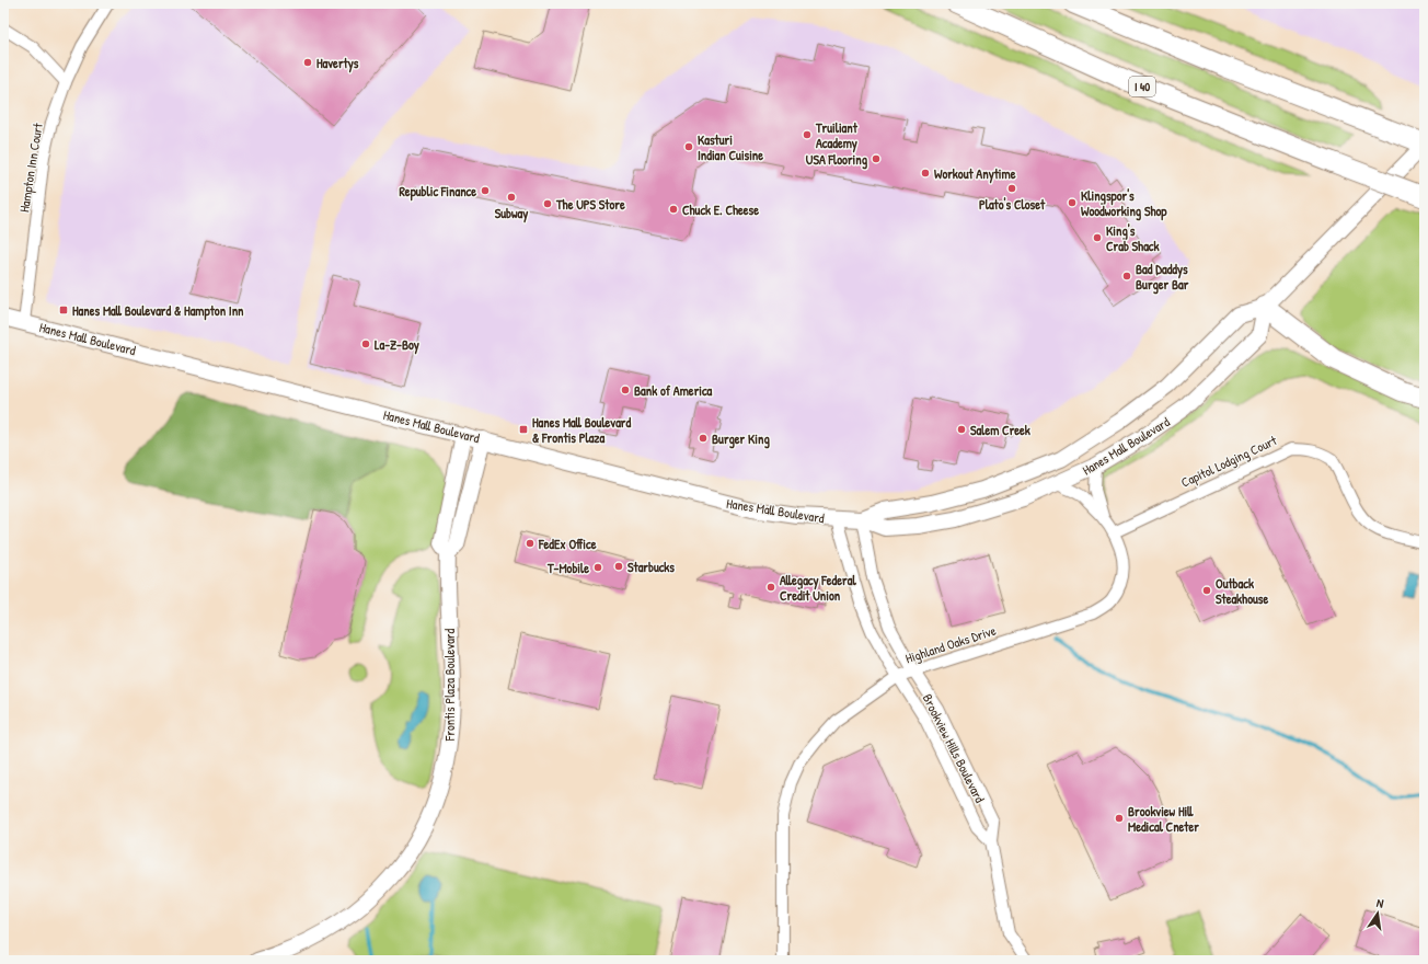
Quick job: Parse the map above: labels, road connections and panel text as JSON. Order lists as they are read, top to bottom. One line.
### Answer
{"streets":{"highway":["I 40"],"main road":["Hanes Mall Boulevard","Frontis Plaza Boulevard"],"street":["Hampton Inn Court","Capitol Lodging Court","Highland Oaks Drive","Brookview Hills Boulevard"]},"crossings":[["Hampton Inn Court","Hanes Mall Boulevard"],["Hanes Mall Boulevard","Highland Oaks Drive"],["Hanes Mall Boulevard","Frontis Plaza Boulevard"],["Hanes Mall Boulevard","Brookview Hills Boulevard"],["Capitol Lodging Court","Highland Oaks Drive"],["Highland Oaks Drive","Brookview Hills Boulevard"]],"places":{"other":["Havertys","Truiliant Academy","Kasturi Indian Cuisine","USA Flooring","Workout Anytime","Plato's Closet","Republic Finance","Subway","Klingspor's Woodworking Shop","The UPS Store","Chuck E. Cheese","King's Crab Shack","Bad Daddys Burger Bar","La-Z-Boy","Bank of America","Salem Creek","Burger King","FedEx Office","Starbucks","T-Mobile","Allegacy Federal Credit Union","Outback Steakhouse","Brookview Hill Medical Cneter"],"transit":["Hanes Mall Boulevard & Hampton Inn","Hanes Mall Boulevard & Frontis Plaza"]},"north":"top"}
